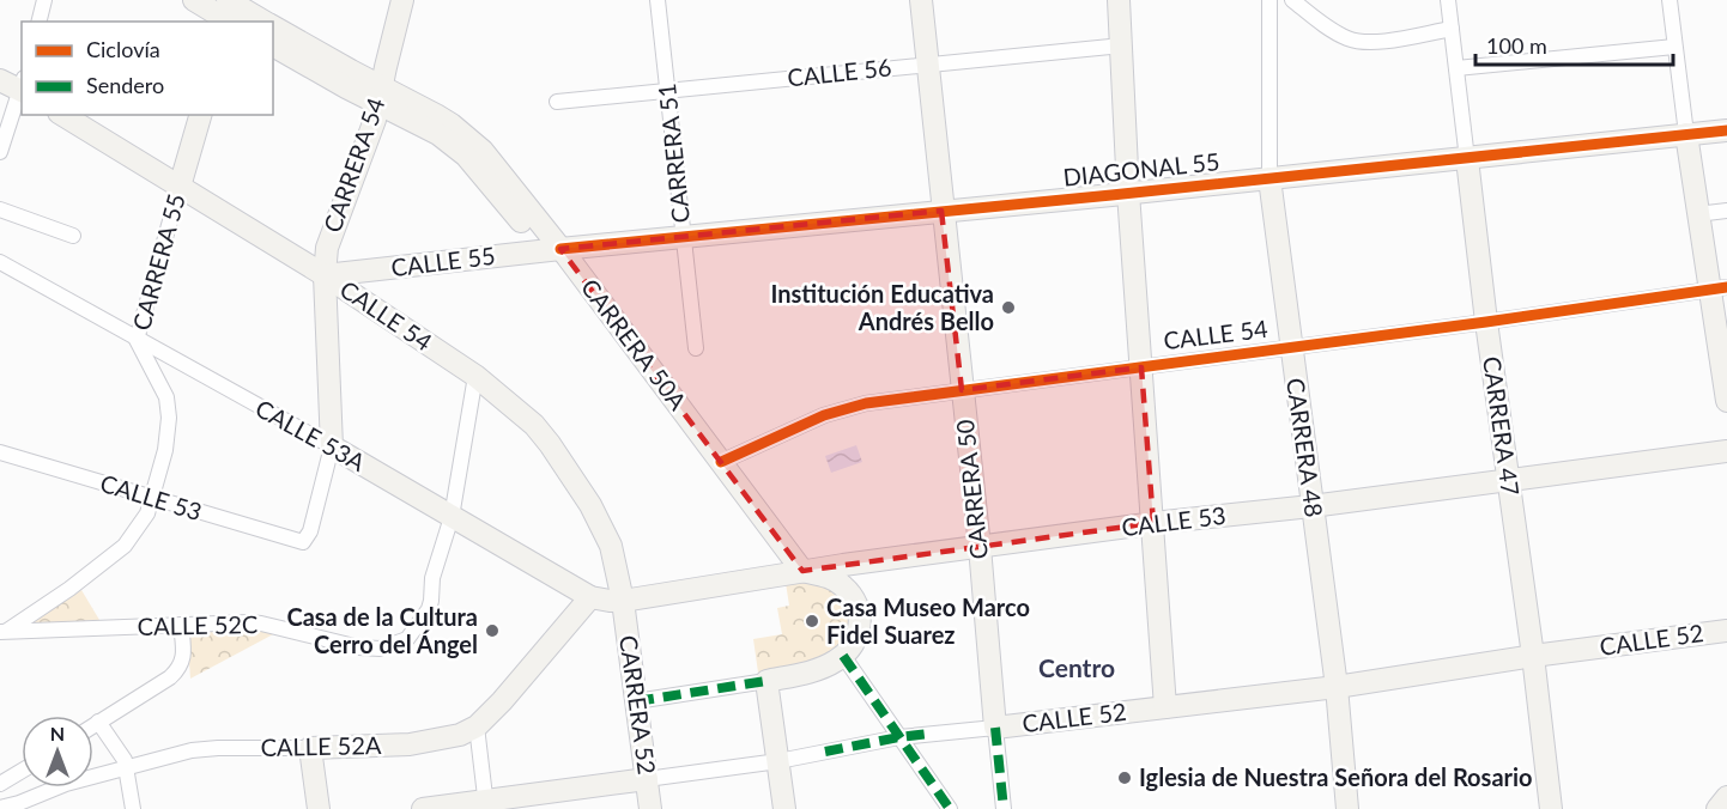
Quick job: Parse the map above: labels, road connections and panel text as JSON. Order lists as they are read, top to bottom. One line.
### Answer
{"streets":{"street":["CALLE 56","CARRERA 51","CARRERA 54","DIAGONAL 55","CARRERA 55","CALLE 55","CALLE 54","CARRERA 50A","CARRERA 47","CALLE 53A","CARRERA 48","CARRERA 50","CALLE 53","CALLE 52C","CALLE 52","CARRERA 52","CALLE 52A"]},"crossings":[["CALLE 56","CARRERA 51"],["CALLE 56","CARRERA 50"],["CARRERA 51","DIAGONAL 55"],["CARRERA 54","CALLE 55"],["CARRERA 54","CALLE 54"],["CARRERA 54","CARRERA 50A"],["CARRERA 54","CALLE 53A"],["CARRERA 54","CALLE 53"],["DIAGONAL 55","CALLE 55"],["DIAGONAL 55","CARRERA 50A"],["DIAGONAL 55","CARRERA 47"],["DIAGONAL 55","CARRERA 48"],["DIAGONAL 55","CARRERA 50"],["CARRERA 55","CALLE 54"],["CARRERA 55","CALLE 53A"],["CARRERA 55","CALLE 53"],["CARRERA 55","CALLE 52C"],["CALLE 55","CALLE 54"],["CALLE 55","CARRERA 50A"],["CALLE 54","CARRERA 50A"],["CALLE 54","CARRERA 47"],["CALLE 54","CALLE 53A"],["CALLE 54","CARRERA 48"],["CALLE 54","CARRERA 50"],["CALLE 54","CALLE 53"],["CALLE 54","CARRERA 52"],["CARRERA 50A","CALLE 53"],["CARRERA 47","CALLE 53"],["CARRERA 47","CALLE 52"],["CALLE 53A","CALLE 53"],["CALLE 53A","CALLE 52C"],["CALLE 53A","CARRERA 52"],["CALLE 53A","CALLE 52A"],["CARRERA 48","CALLE 53"],["CARRERA 48","CALLE 52"],["CARRERA 50","CALLE 53"],["CARRERA 50","CALLE 52"],["CALLE 53","CARRERA 52"],["CALLE 52","CARRERA 52"]],"districts":["Centro"],"places":["Institución Educativa Andrés Bello","Casa Museo Marco Fidel Suarez","Casa de la Cultura Cerro del Ángel","Iglesia de Nuestra Señora del Rosario"],"legend":["Ciclovía","Sendero"],"scale_bar":"100 m","north":"top"}
